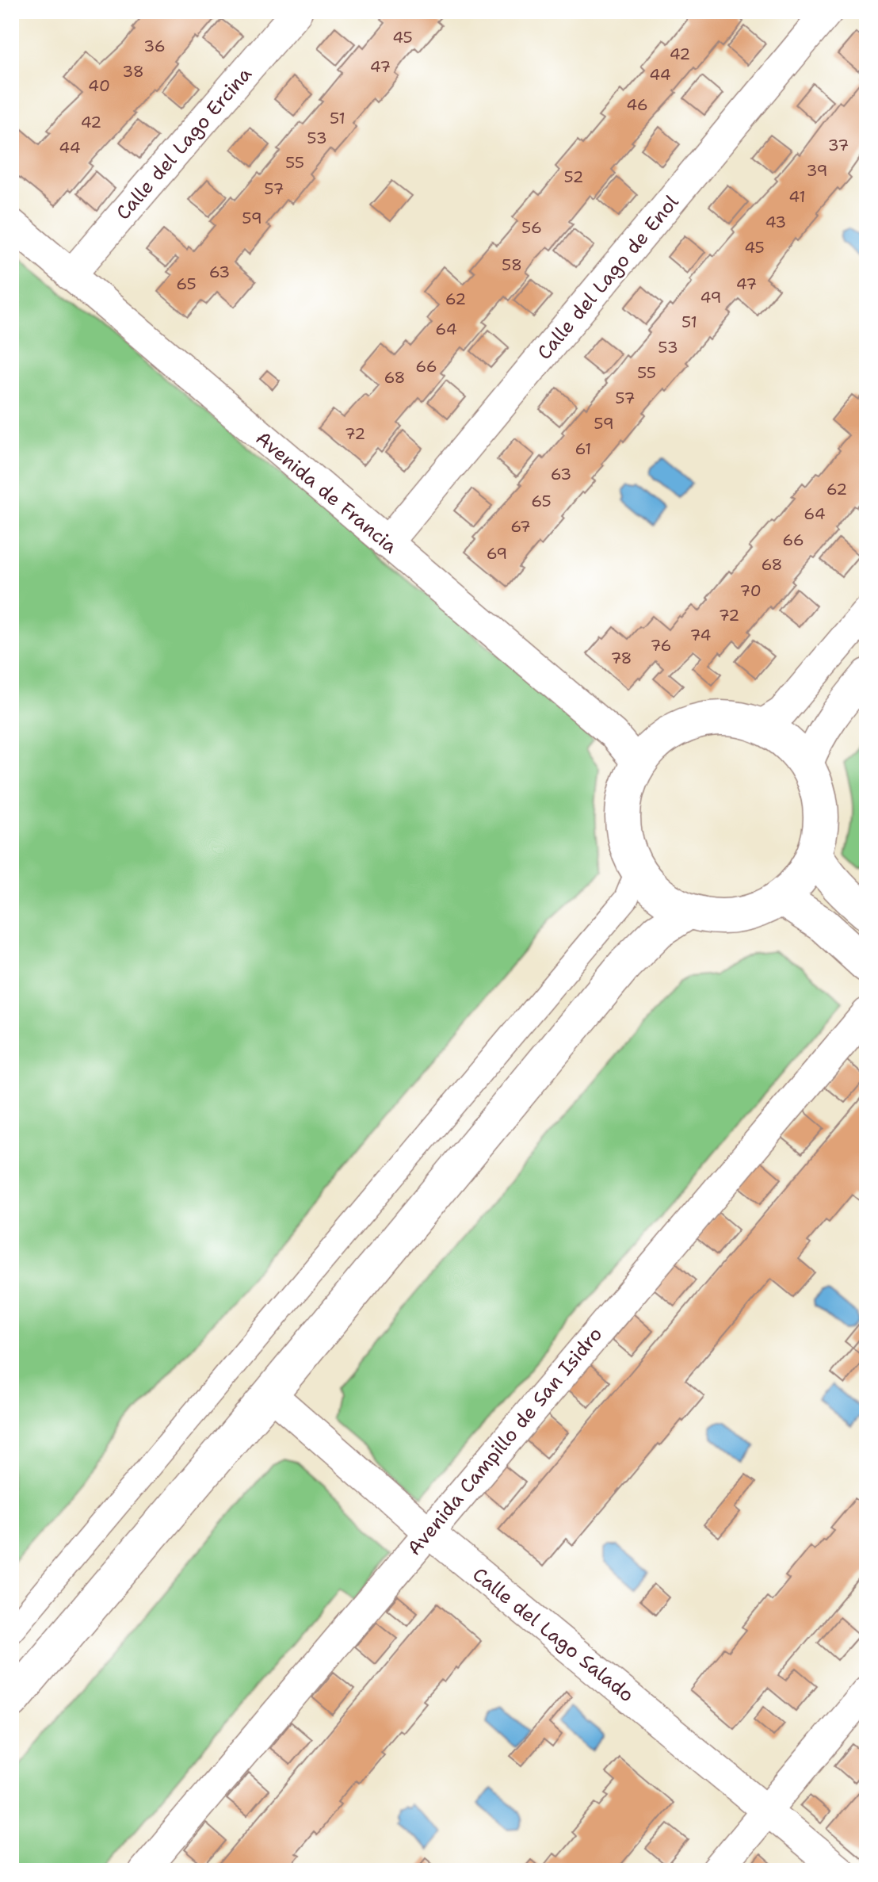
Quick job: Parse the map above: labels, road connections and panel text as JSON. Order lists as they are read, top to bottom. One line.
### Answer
{"streets":{"street":["Calle del Lago Ercina","Calle del Lago de Enol","Avenida de Francia","Avenida Campillo de San Isidro","Calle del Lago Salado"]},"crossings":[["Calle del Lago Ercina","Avenida de Francia"],["Calle del Lago de Enol","Avenida de Francia"],["Avenida Campillo de San Isidro","Calle del Lago Salado"]],"house_numbers":["45","36","42","47","38","44","40","46","51","42","53","37","44","55","39","52","57","41","59","43","56","45","58","63","65","47","49","62","51","64","53","66","55","68","57","59","72","61","63","62","65","64","67","66","69","68","70","72","74","76","78"]}
